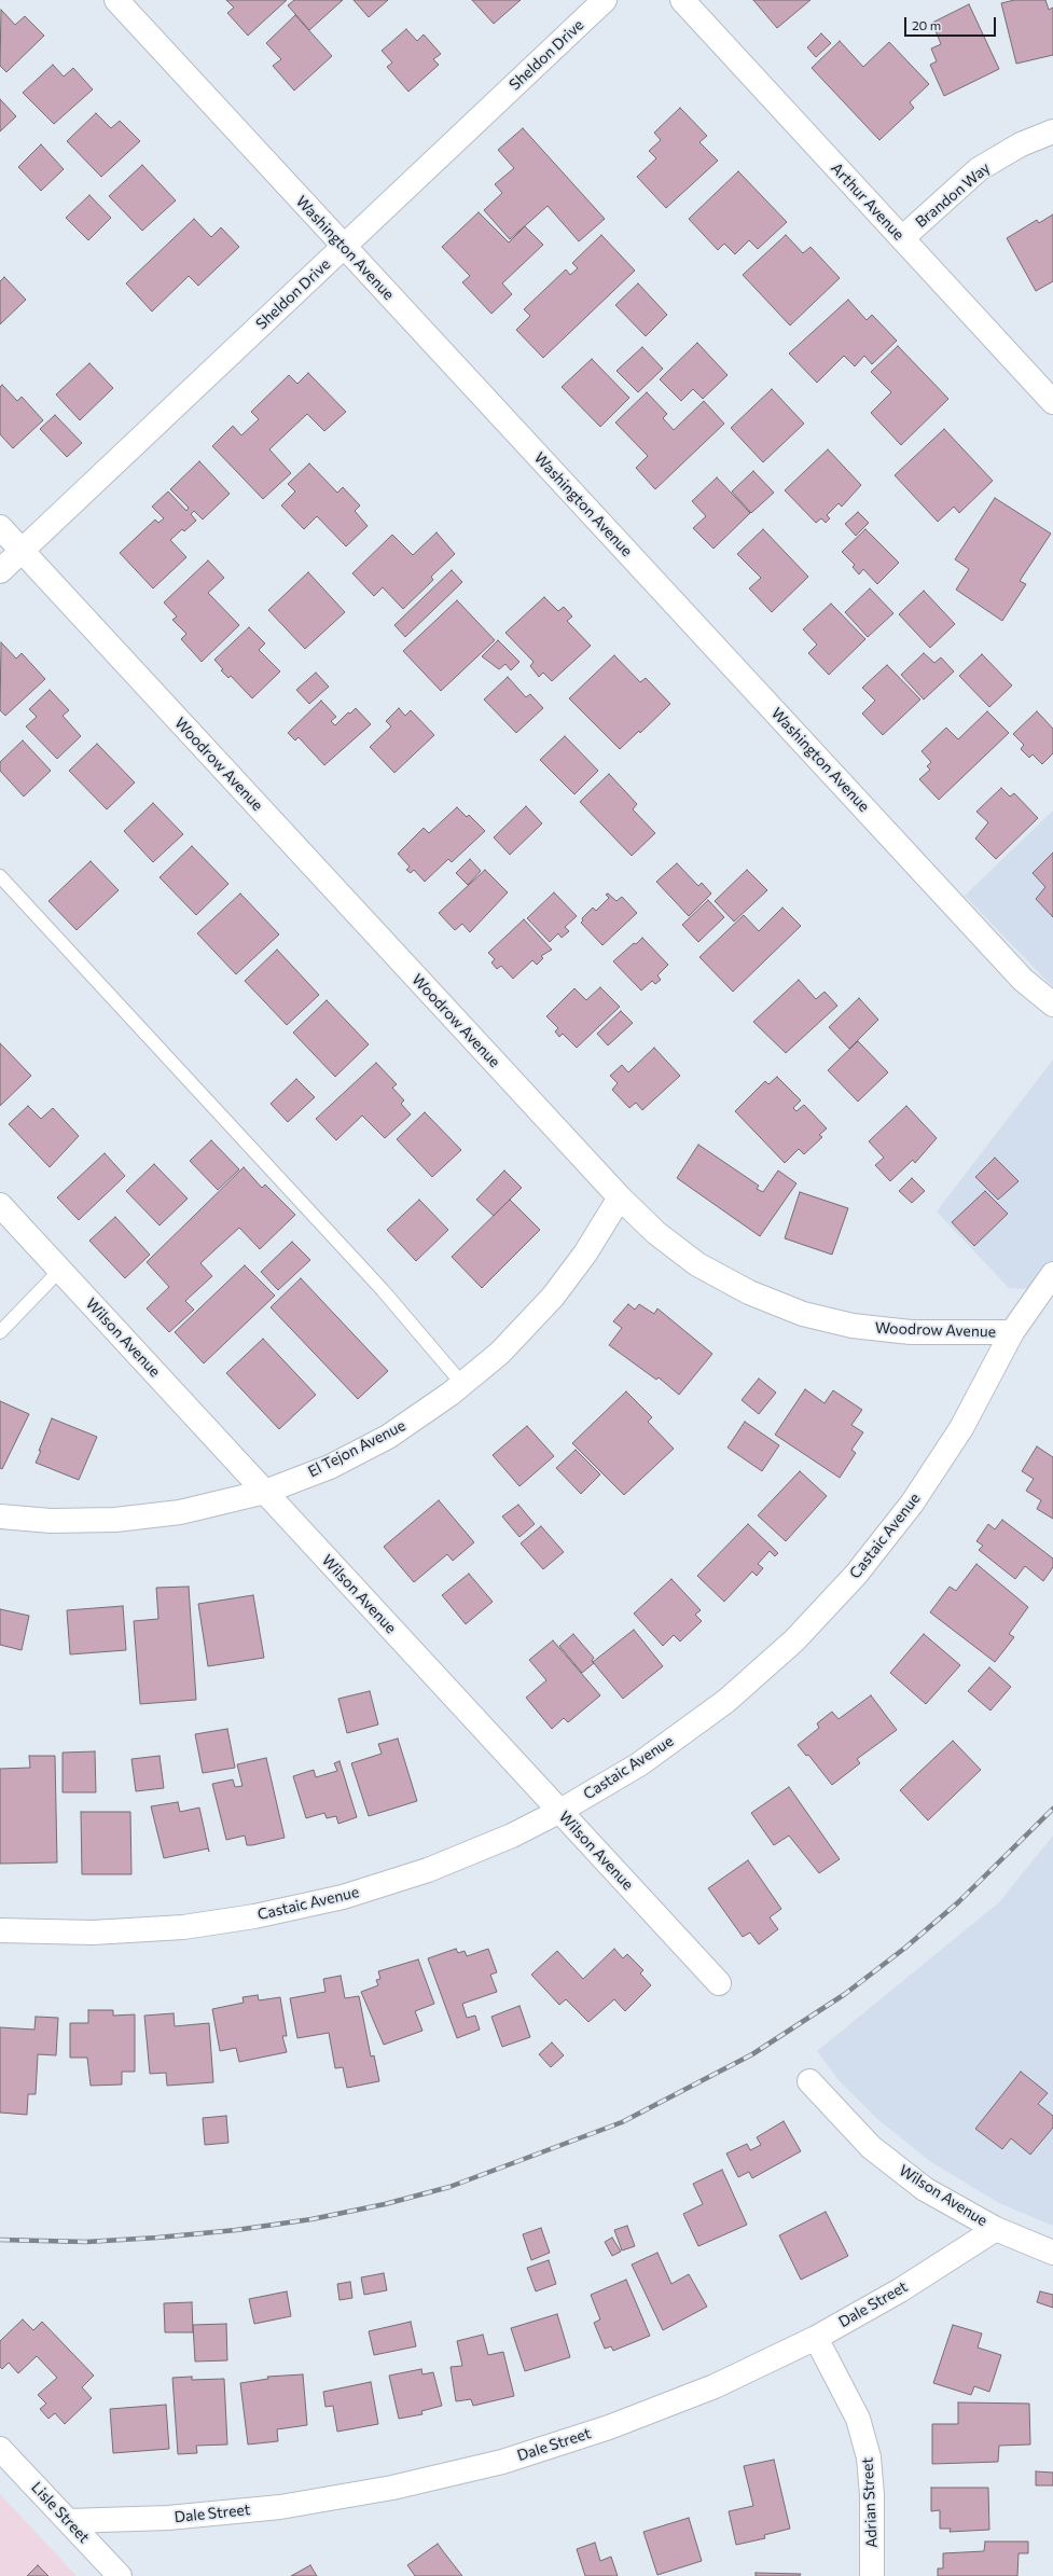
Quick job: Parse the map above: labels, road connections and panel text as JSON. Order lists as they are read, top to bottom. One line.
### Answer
{"streets":{"street":["Sheldon Drive","Brandon Way","Arthur Avenue","Washington Avenue","Woodrow Avenue","Wilson Avenue","El Tejon Avenue","Castaic Avenue","Dale Street","Adrian Street","Lisle Street"]},"crossings":[["Sheldon Drive","Washington Avenue"],["Sheldon Drive","Woodrow Avenue"],["Brandon Way","Arthur Avenue"],["Woodrow Avenue","El Tejon Avenue"],["Woodrow Avenue","Castaic Avenue"],["Wilson Avenue","El Tejon Avenue"],["Wilson Avenue","Castaic Avenue"],["Wilson Avenue","Dale Street"],["Dale Street","Adrian Street"],["Dale Street","Lisle Street"]],"scale_bar":"20 m"}
